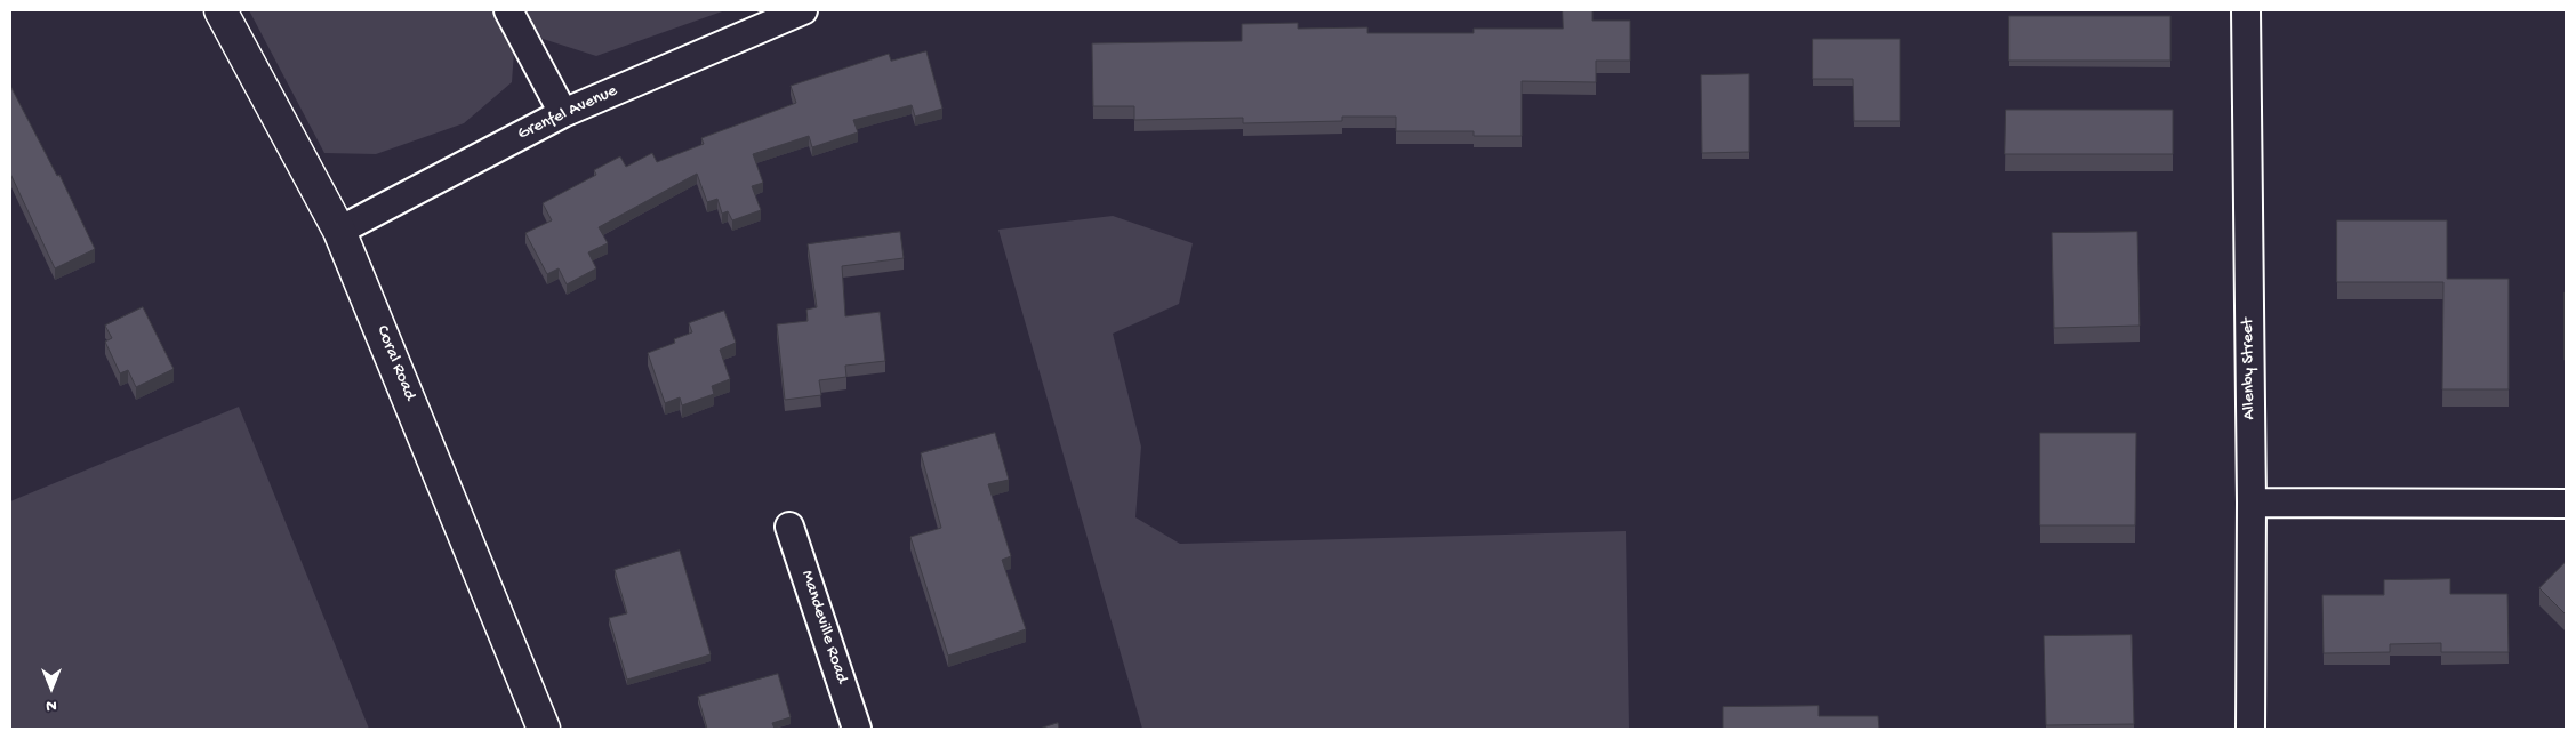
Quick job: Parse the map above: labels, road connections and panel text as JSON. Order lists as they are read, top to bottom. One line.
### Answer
{"streets":{"main road":["Coral Road"],"street":["Grenfel Avenue","Allenby Street","Mandeville Road"]},"crossings":[["Grenfel Avenue","Coral Road"]],"north":"bottom"}
